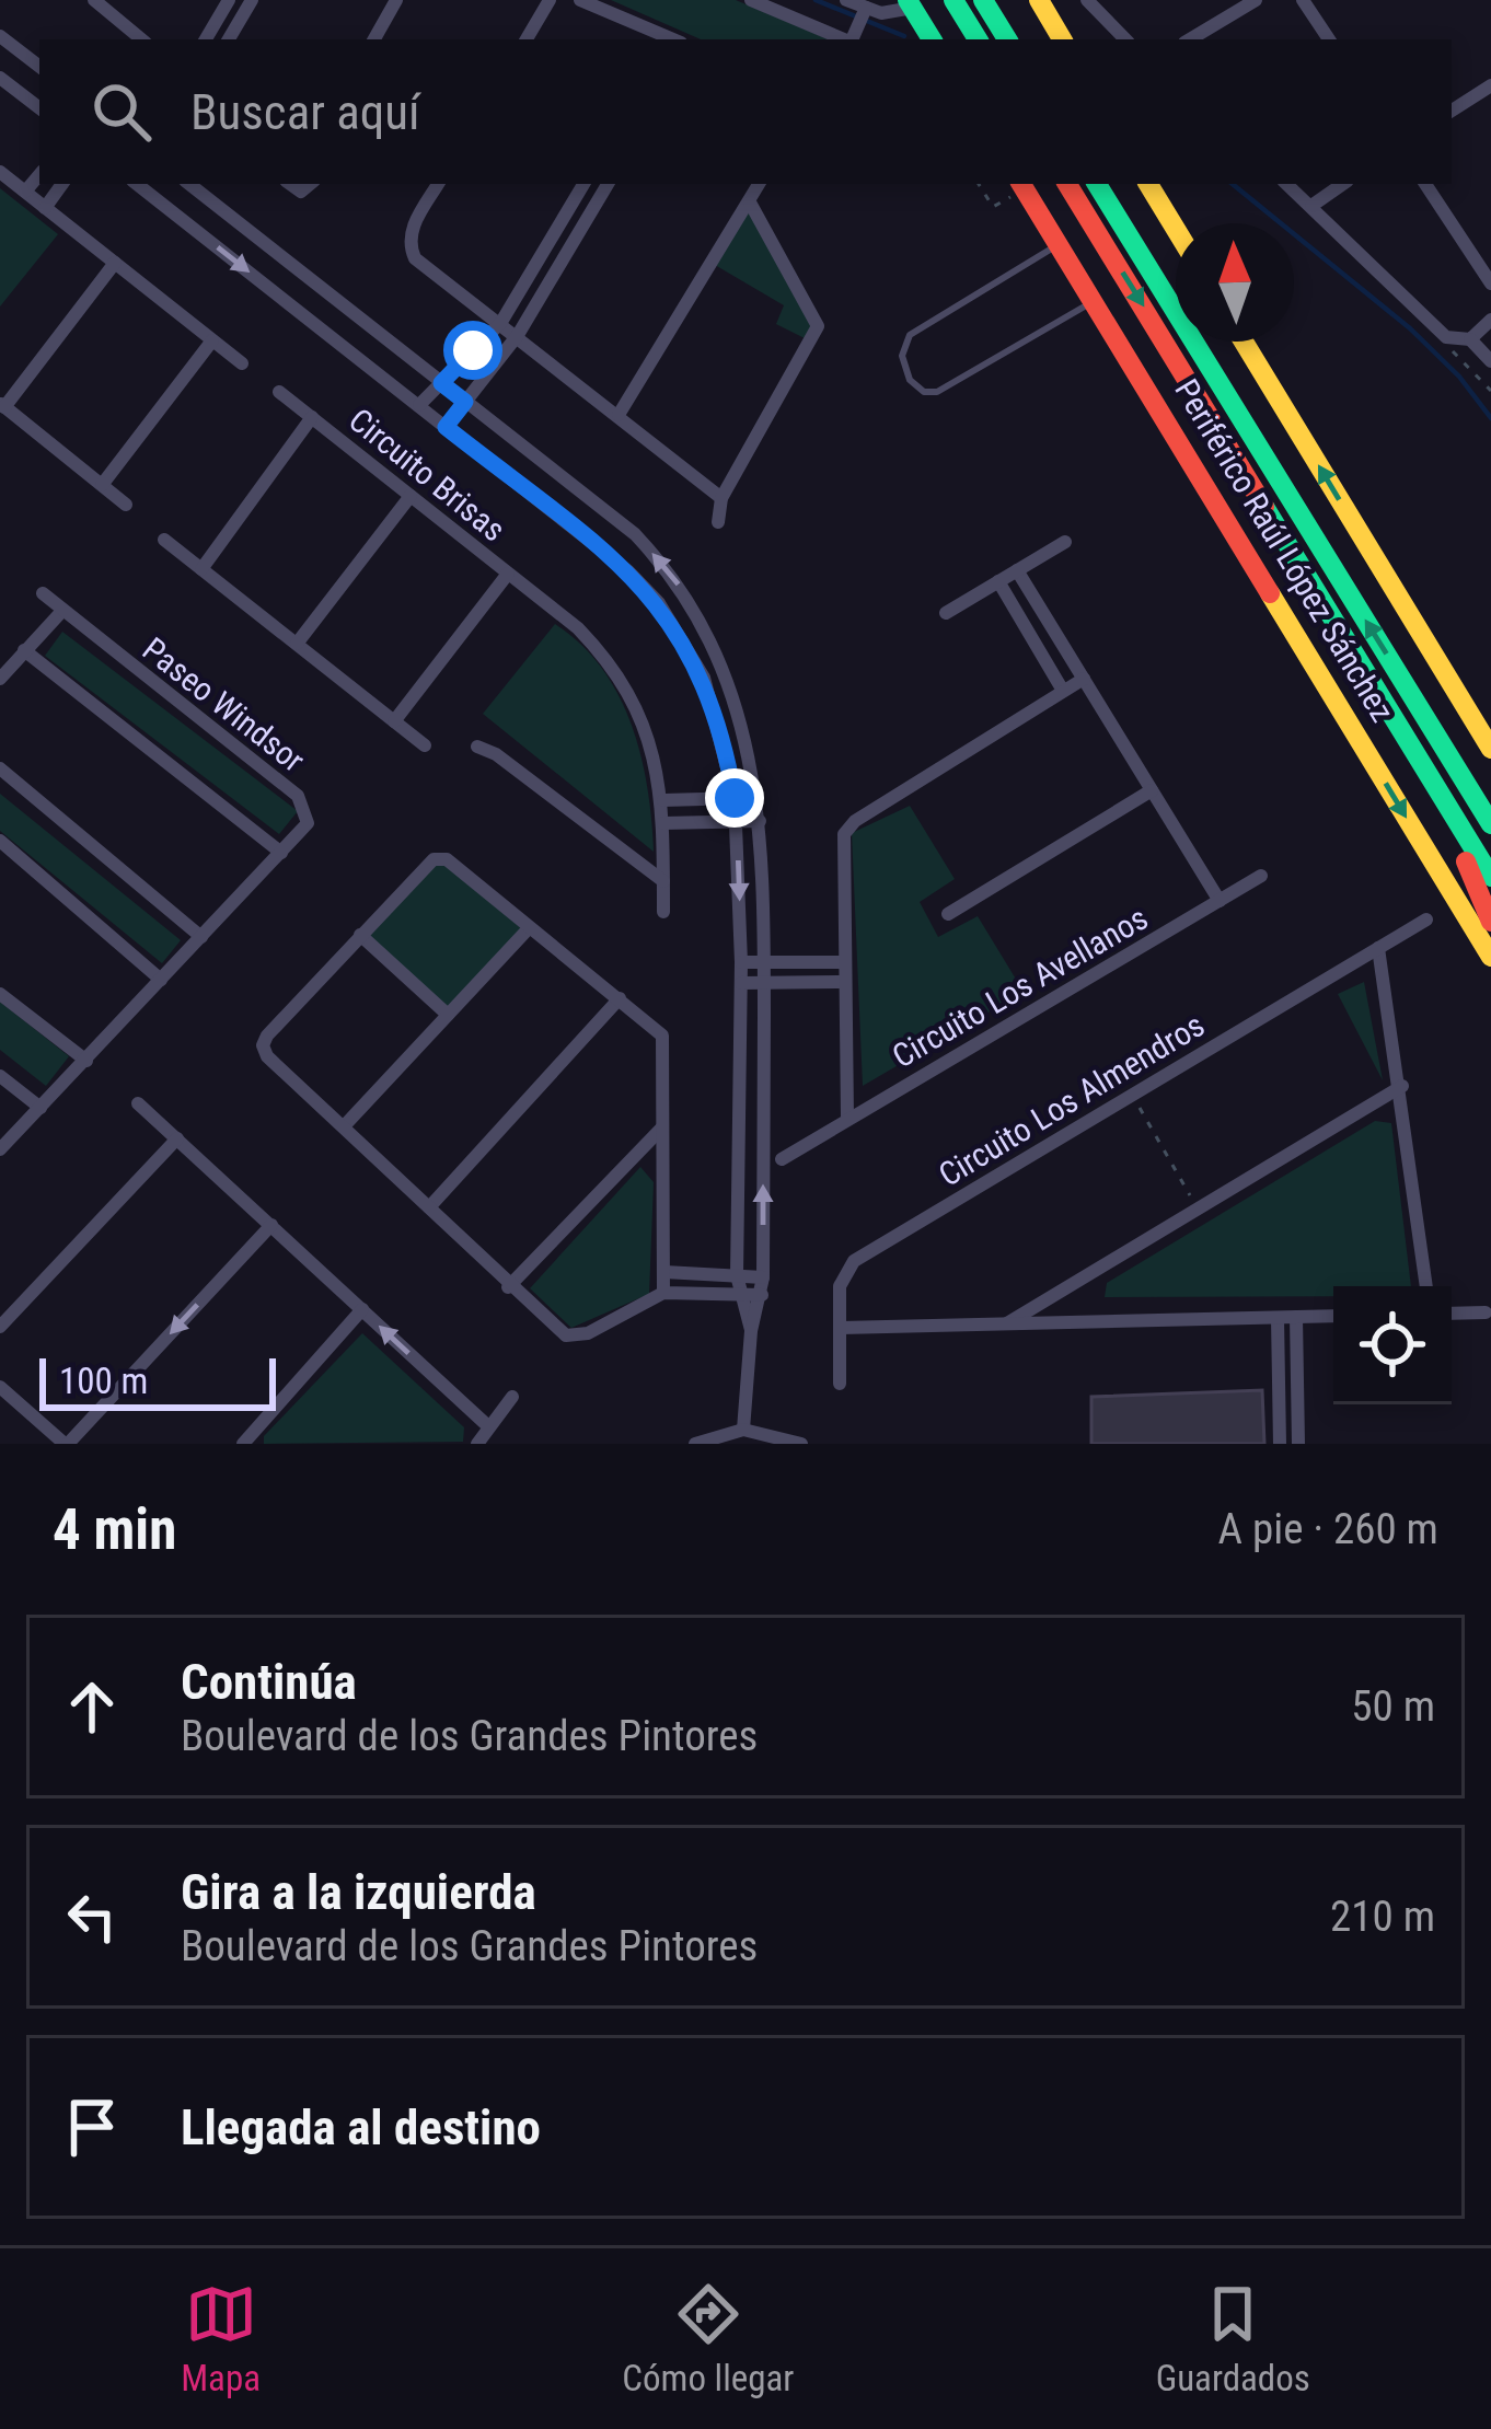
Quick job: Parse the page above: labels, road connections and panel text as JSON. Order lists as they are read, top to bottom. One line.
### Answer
{"streets":{"main road":["Periférico Raúl López Sánchez"],"street":["Circuito Brisas","Paseo Windsor","Circuito Los Avellanos","Circuito Los Almendros"]},"scale_bar":"100 m","north":"top","page":{"search":"Buscar aquí","scale":"100 m","heading":["4 min","A pie · 260 m"],"list":[["Continúa","Boulevard de los Grandes Pintores","50 m"],["Gira a la izquierda","Boulevard de los Grandes Pintores","210 m"],"Llegada al destino"],"nav":["Mapa","Cómo llegar","Guardados"]}}
